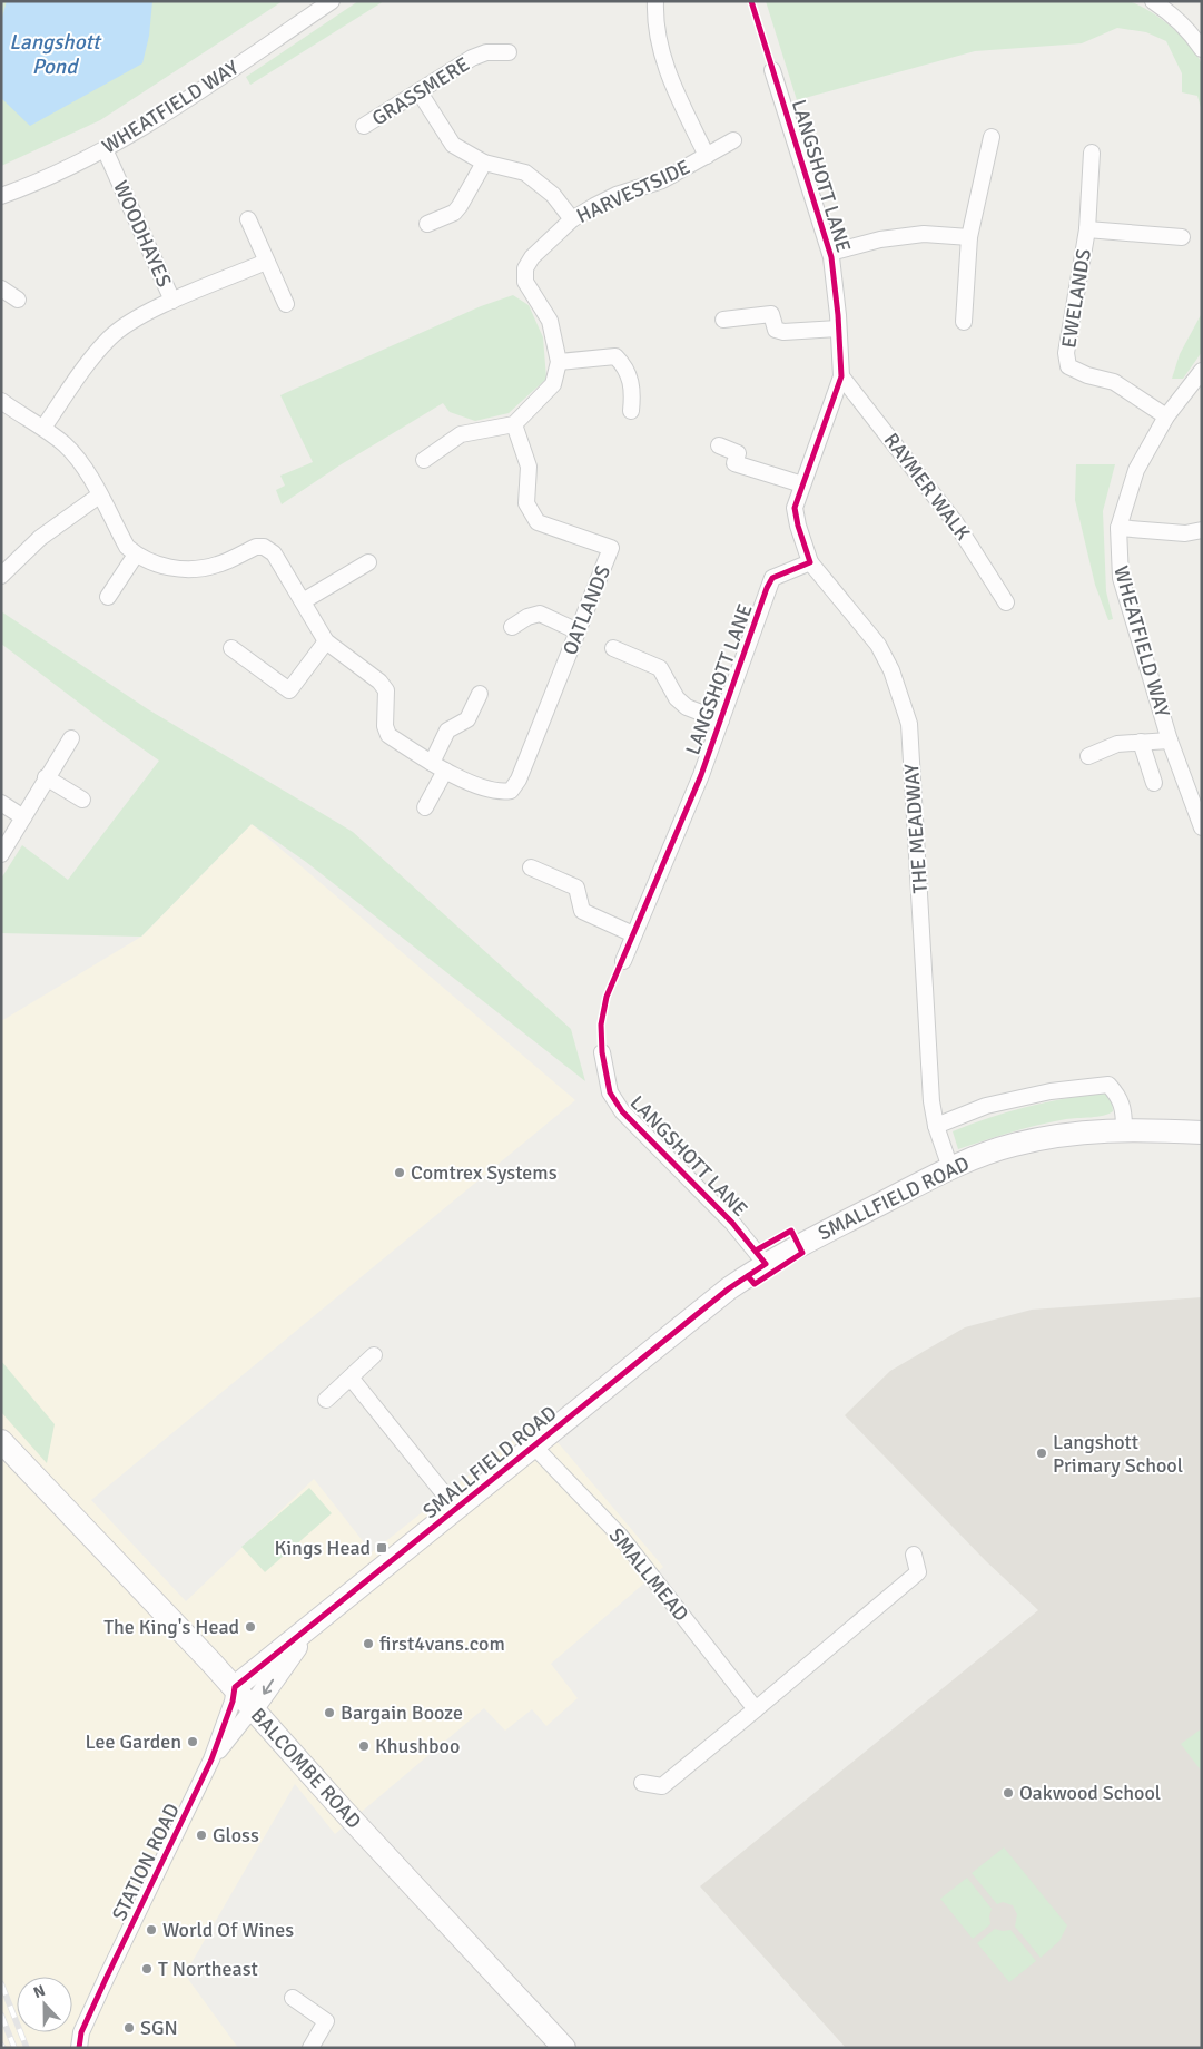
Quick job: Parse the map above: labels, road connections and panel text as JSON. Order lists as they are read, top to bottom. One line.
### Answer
{"streets":{"street":["GRASSMERE","WHEATFIELD WAY","LANGSHOTT LANE","HARVESTSIDE","WOODHAYES","EWELANDS","RAYMER WALK","OATLANDS","THE MEADWAY","SMALLFIELD ROAD","SMALLMEAD","BALCOMBE ROAD","STATION ROAD"]},"crossings":[["WHEATFIELD WAY","WOODHAYES"],["WHEATFIELD WAY","EWELANDS"],["LANGSHOTT LANE","RAYMER WALK"],["LANGSHOTT LANE","THE MEADWAY"],["LANGSHOTT LANE","SMALLFIELD ROAD"],["THE MEADWAY","SMALLFIELD ROAD"],["SMALLFIELD ROAD","SMALLMEAD"],["SMALLFIELD ROAD","BALCOMBE ROAD"],["SMALLFIELD ROAD","STATION ROAD"],["BALCOMBE ROAD","STATION ROAD"]],"water":["Langshott Pond"],"places":{"other":["Comtrex Systems","Langshott Primary School","The King's Head","first4vans.com","Bargain Booze","Lee Garden","Khushboo","Oakwood School","Gloss","World Of Wines","T Northeast","SGN"],"transit":["Kings Head"]},"north":"top"}
